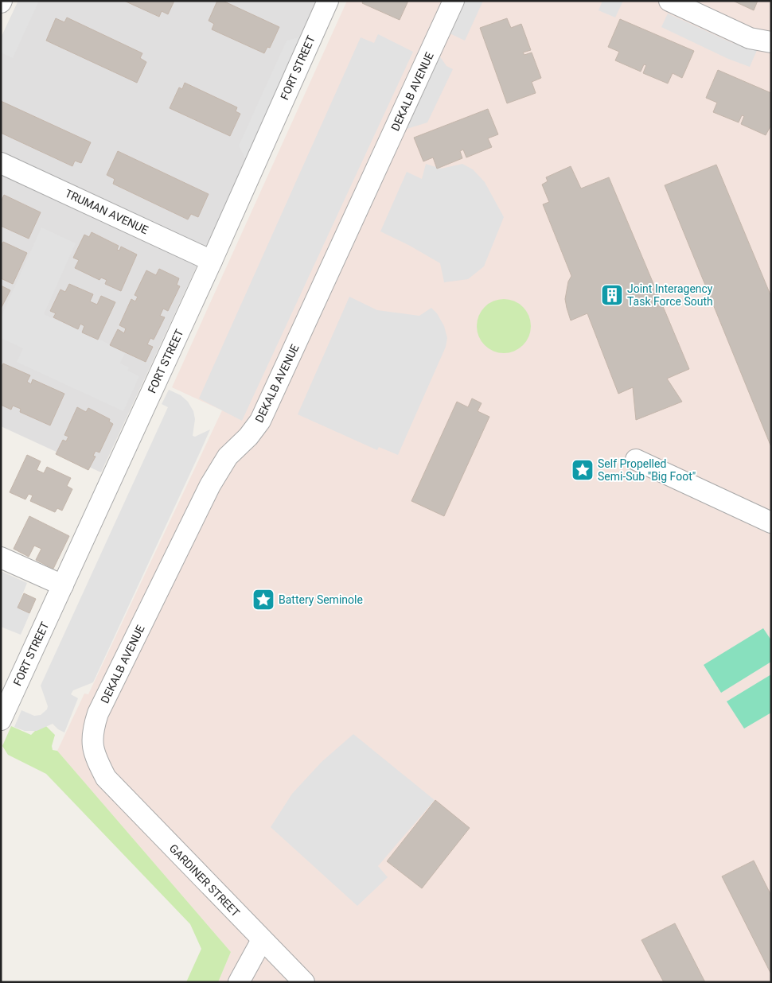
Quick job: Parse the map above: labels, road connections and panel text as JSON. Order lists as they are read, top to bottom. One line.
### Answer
{"streets":{"street":["FORT STREET","DEKALB AVENUE","TRUMAN AVENUE","GARDINER STREET"]},"crossings":[["FORT STREET","TRUMAN AVENUE"],["DEKALB AVENUE","GARDINER STREET"]],"places":{"building":["Joint Interagency Task Force South"],"place":["Self Propelled Semi-Sub \"Big Foot\"","Battery Seminole"]}}
